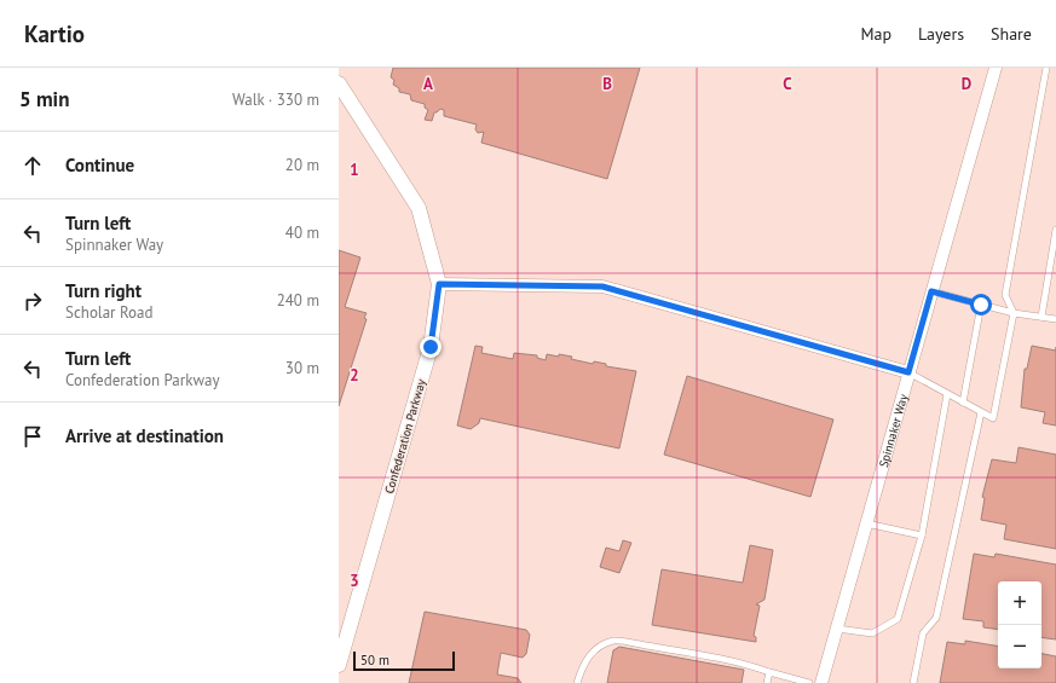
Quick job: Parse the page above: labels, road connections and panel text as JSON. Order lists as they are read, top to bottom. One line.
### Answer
{"streets":{"street":["Spinnaker Way","Confederation Parkway"]},"scale_bar":"50 m","page":{"header":"Kartio","nav":["Map","Layers","Share"],"heading":["5 min","Walk · 330 m"],"list":[["Continue","20 m"],["Turn left","Spinnaker Way","40 m"],["Turn right","Scholar Road","240 m"],["Turn left","Confederation Parkway","30 m"],"Arrive at destination"],"map_buttons":["+","−"],"scale":"50 m"},"grid":{"columns":["A","B","C","D"],"rows":["1","2","3"]}}
